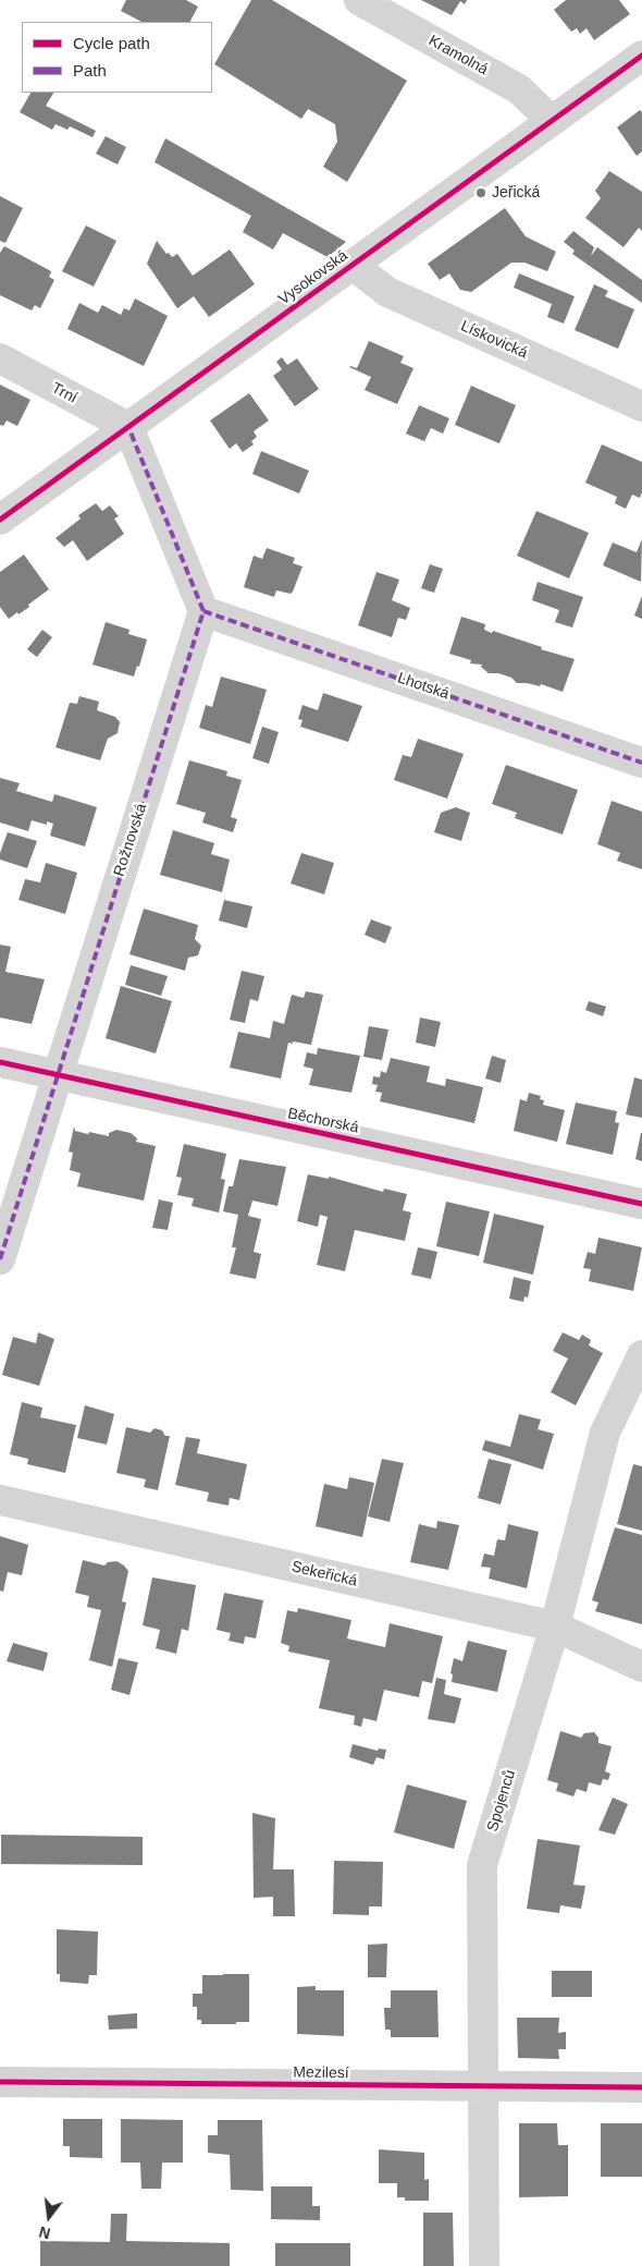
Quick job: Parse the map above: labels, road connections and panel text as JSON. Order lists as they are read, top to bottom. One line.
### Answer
{"streets":{"street":["Kramolná","Vysokovská","Lískovická","Trní","Lhotská","Rožnovská","Běchorská","Sekeřická","Spojenců","Mezilesí"]},"crossings":[["Kramolná","Vysokovská"],["Vysokovská","Lískovická"],["Vysokovská","Trní"],["Lhotská","Rožnovská"],["Rožnovská","Běchorská"],["Sekeřická","Spojenců"],["Spojenců","Mezilesí"]],"places":["Jeřická"],"legend":["Cycle path","Path"],"north":"bottom"}
